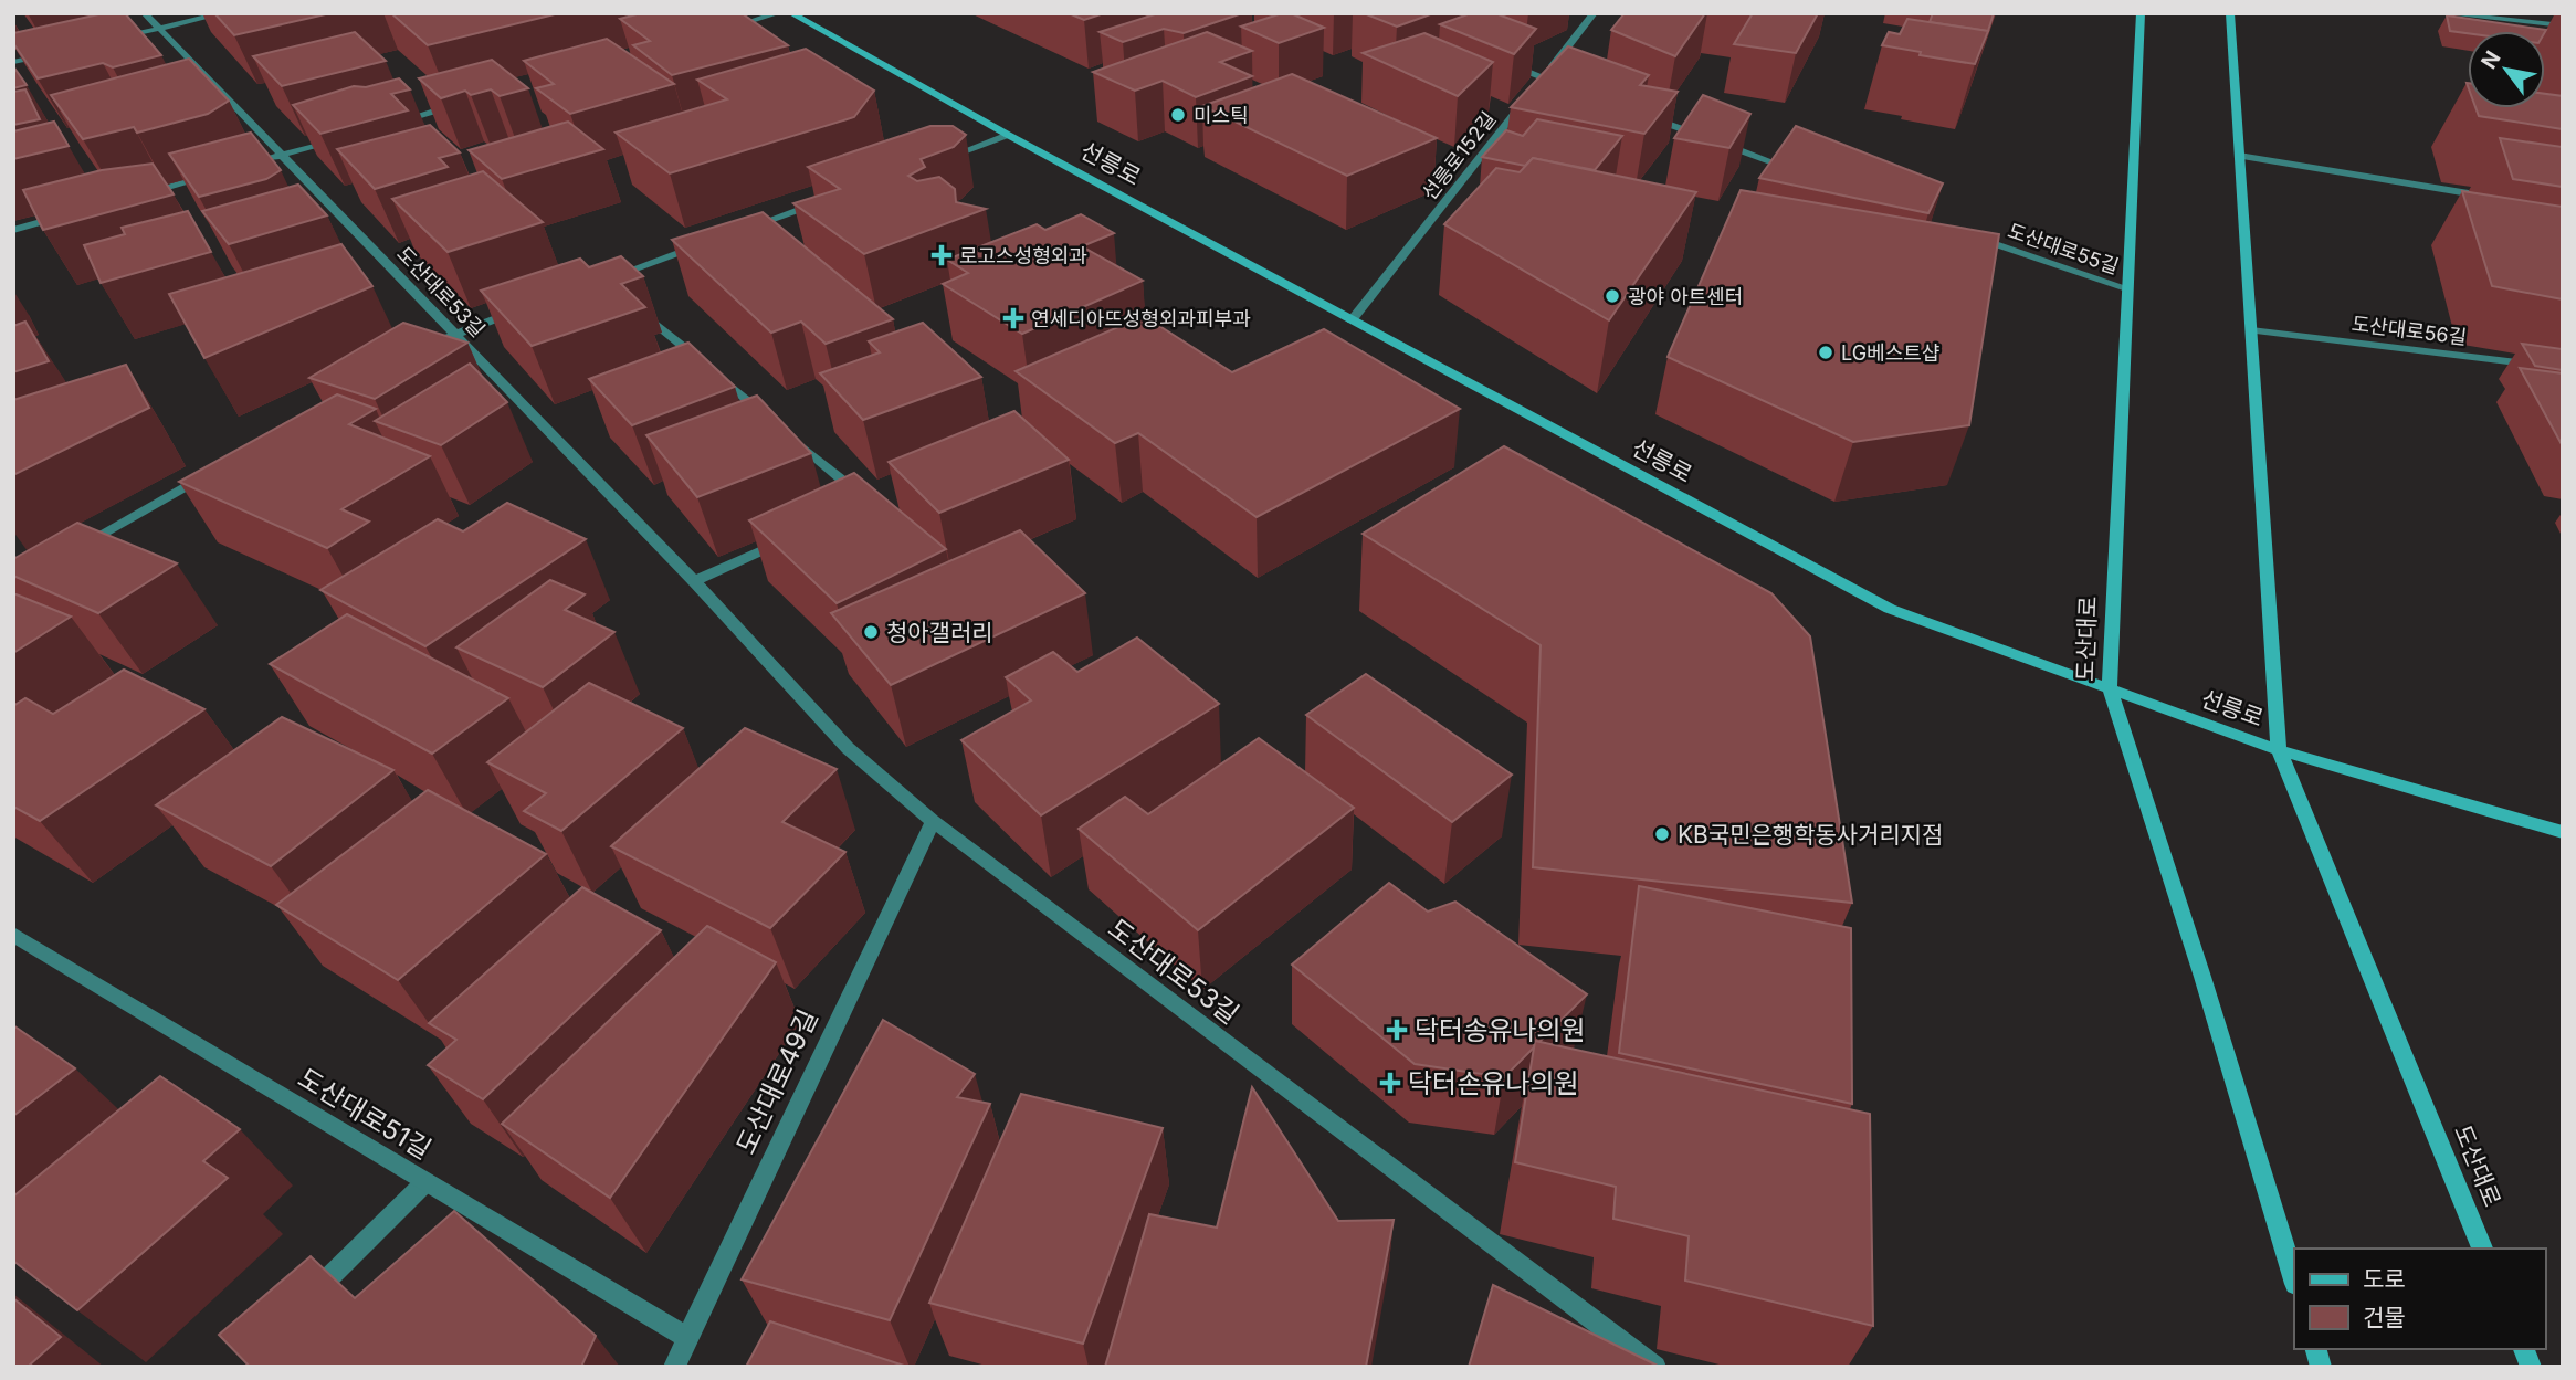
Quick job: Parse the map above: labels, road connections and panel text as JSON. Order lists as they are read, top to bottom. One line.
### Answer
{"streets":{"main road":["선릉로","도산대로"],"street":["선릉로152길","도산대로55길","도산대로53길","도산대로56길","도산대로49길","도산대로51길"]},"crossings":[["선릉로152길","선릉로"],["선릉로","도산대로"],["도산대로55길","도산대로"],["도산대로53길","도산대로49길"],["도산대로56길","도산대로"],["도산대로49길","도산대로51길"]],"places":{"other":["미스틱","광야 아트센터","LG베스트샵","청아갤러리","KB국민은행학동사거리지점"],"health":["로고스성형외과","연세디아뜨성형외과피부과","닥터송유나의원","닥터손유나의원"]},"legend":["도로","건물"],"north":"top left"}
